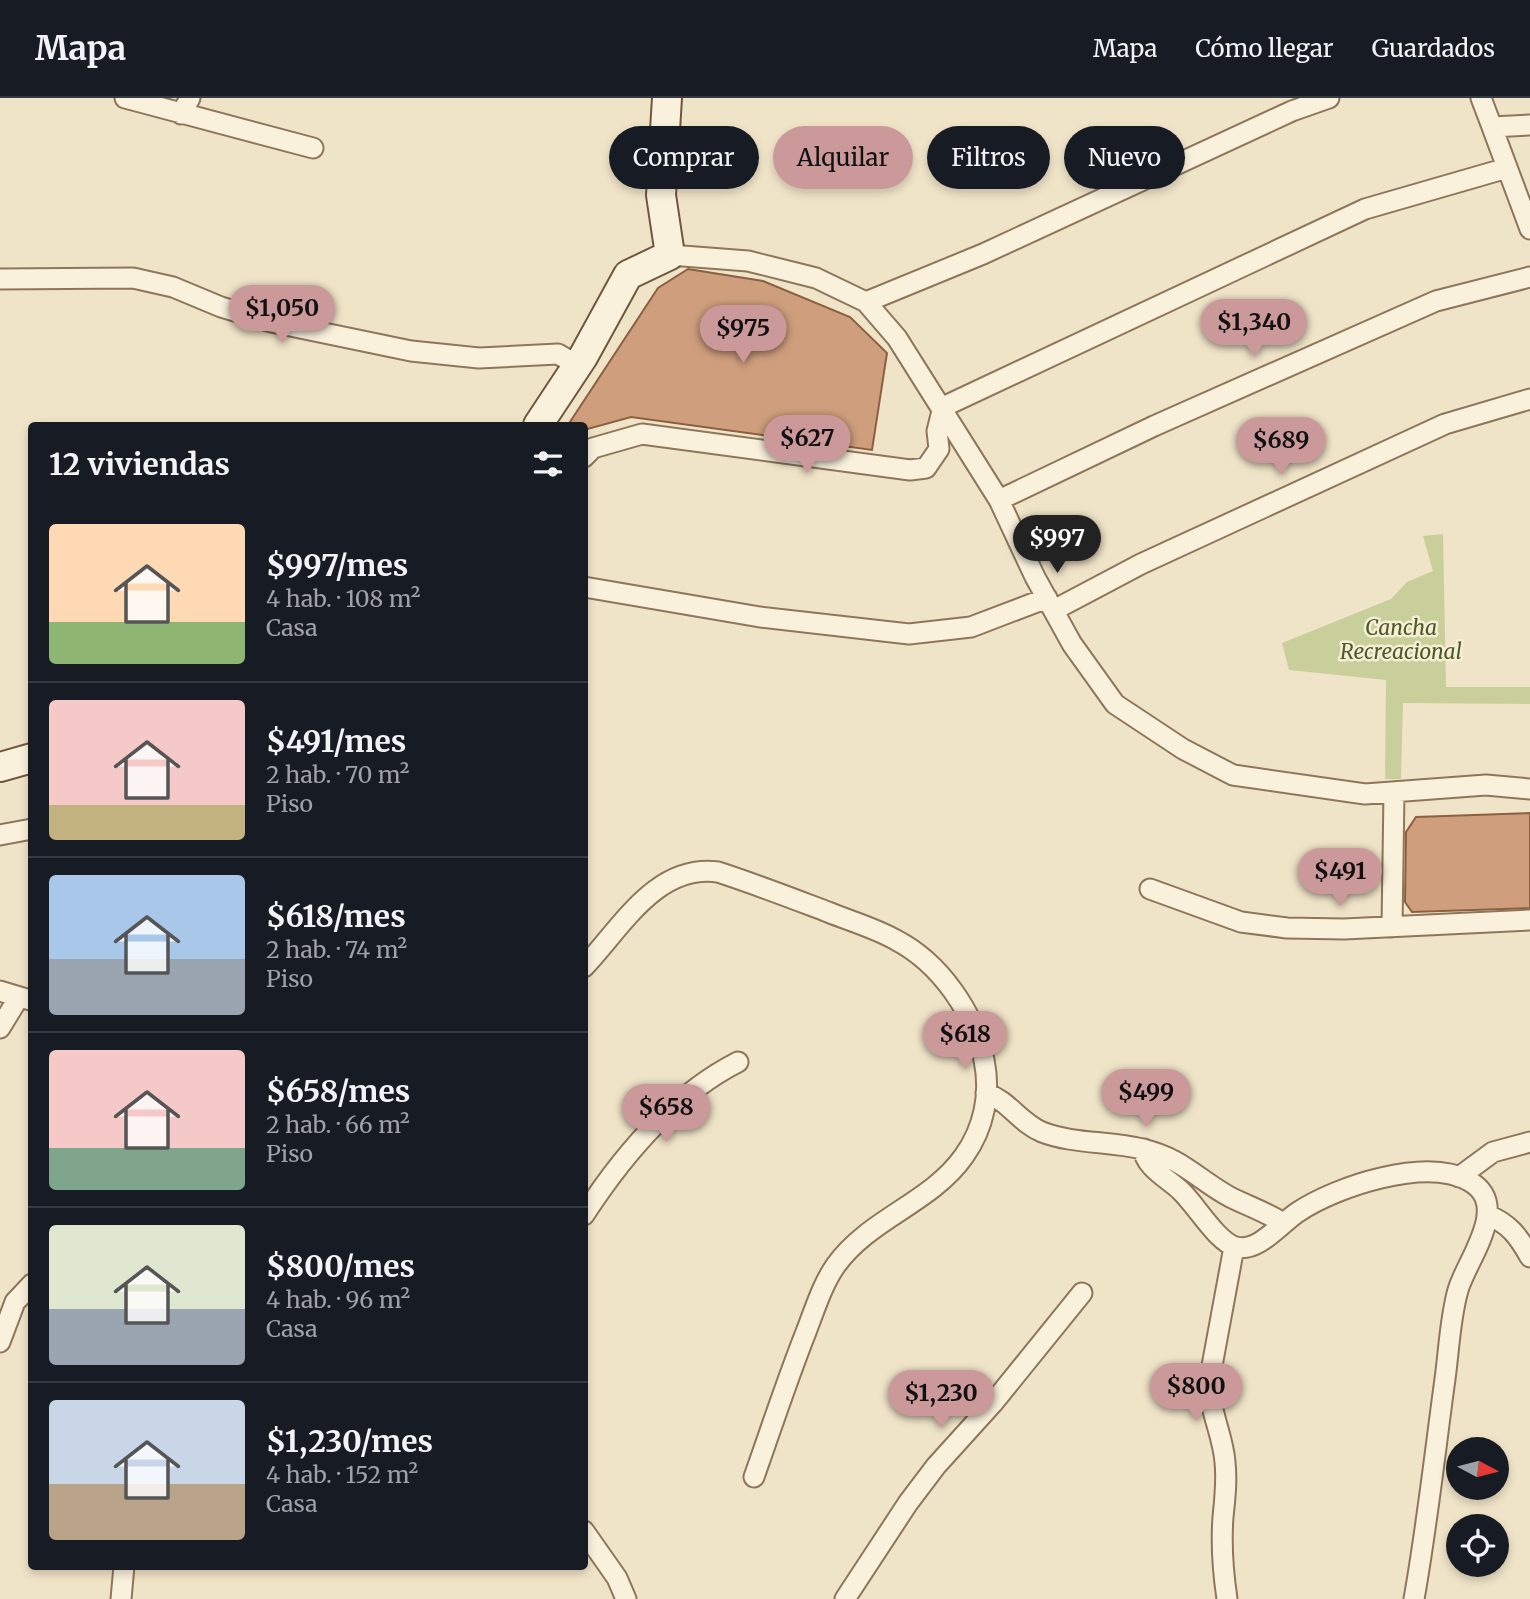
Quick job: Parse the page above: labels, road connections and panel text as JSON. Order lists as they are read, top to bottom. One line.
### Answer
{"parks":["Cancha Recreacional"],"north":"right","page":{"header":"Mapa","nav":["Mapa","Cómo llegar","Guardados"],"chip":["Comprar","Alquilar","Filtros","Nuevo"],"price":["$1,050","$1,340","$975","$627","$689","$997","$491","$618","$499","$658","$800","$1,230"],"heading":"12 viviendas","list":[{"name":"$997/mes","note":"4 hab. · 108 m² · Casa"},{"name":"$491/mes","note":"2 hab. · 70 m² · Piso"},{"name":"$618/mes","note":"2 hab. · 74 m² · Piso"},{"name":"$658/mes","note":"2 hab. · 66 m² · Piso"},{"name":"$800/mes","note":"4 hab. · 96 m² · Casa"},{"name":"$1,230/mes","note":"4 hab. · 152 m² · Casa"}]}}
